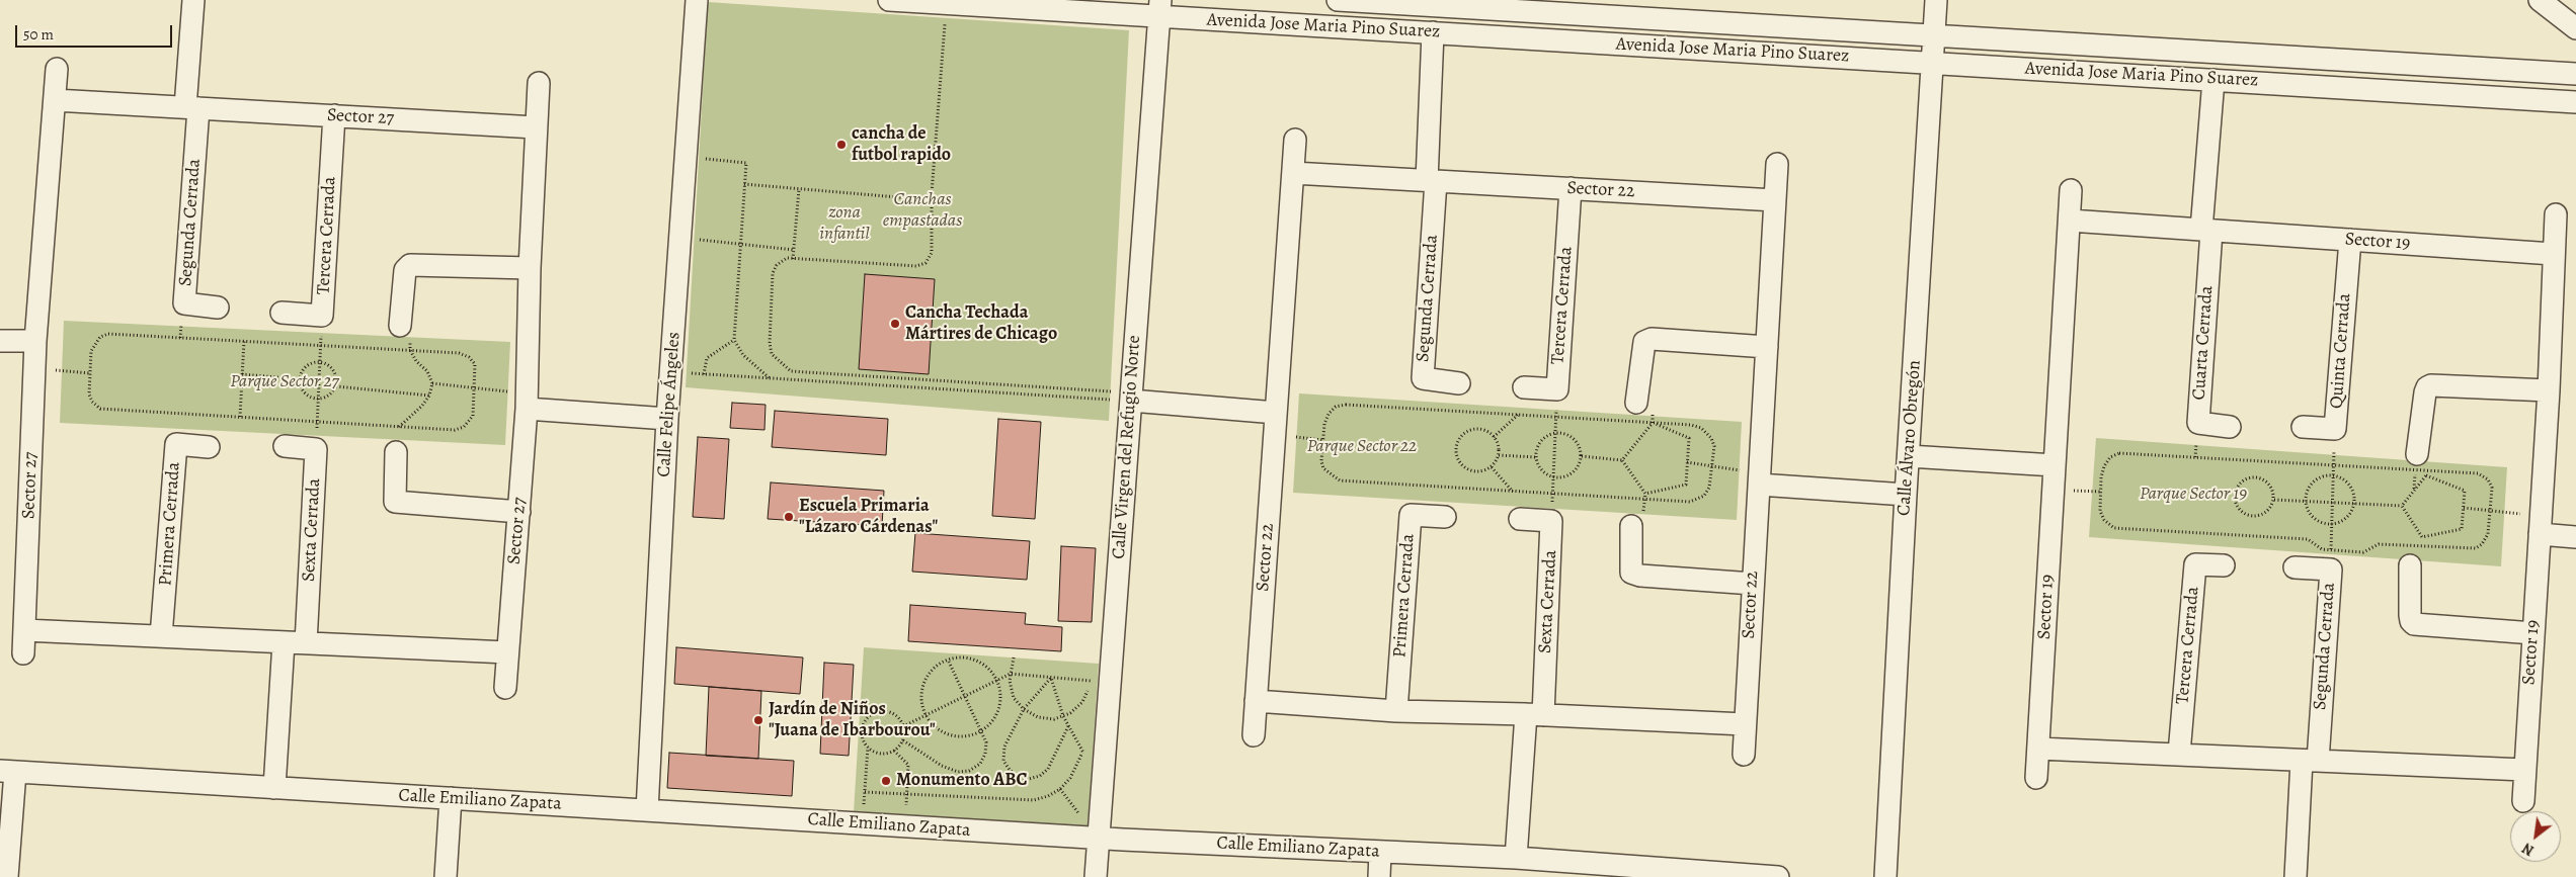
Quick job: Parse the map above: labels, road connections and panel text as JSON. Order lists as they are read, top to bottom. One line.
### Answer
{"streets":{"street":["Avenida Jose Maria Pino Suarez","Sector 27","Sector 22","Segunda Cerrada","Tercera Cerrada","Sector 19","Cuarta Cerrada","Quinta Cerrada","Calle Felipe Ángeles","Calle Álvaro Obregón","Calle Virgen del Refugio Norte","Primera Cerrada","Sexta Cerrada","Calle Emiliano Zapata"]},"crossings":[["Avenida Jose Maria Pino Suarez","Calle Álvaro Obregón"],["Avenida Jose Maria Pino Suarez","Calle Virgen del Refugio Norte"],["Sector 27","Segunda Cerrada"],["Sector 27","Tercera Cerrada"],["Sector 22","Segunda Cerrada"],["Sector 22","Tercera Cerrada"],["Sector 19","Cuarta Cerrada"],["Sector 19","Quinta Cerrada"],["Calle Felipe Ángeles","Calle Emiliano Zapata"],["Calle Virgen del Refugio Norte","Calle Emiliano Zapata"]],"parks":["Canchas empastadas","zona infantil","Parque Sector 27","Parque Sector 22","Parque Sector 19"],"places":["cancha de futbol rapido","Cancha Techada Mártires de Chicago","Escuela Primaria \"Lázaro Cárdenas\"","Jardín de Niños \"Juana de Ibarbourou\"","Monumento ABC"],"scale_bar":"50 m","north":"bottom left"}
